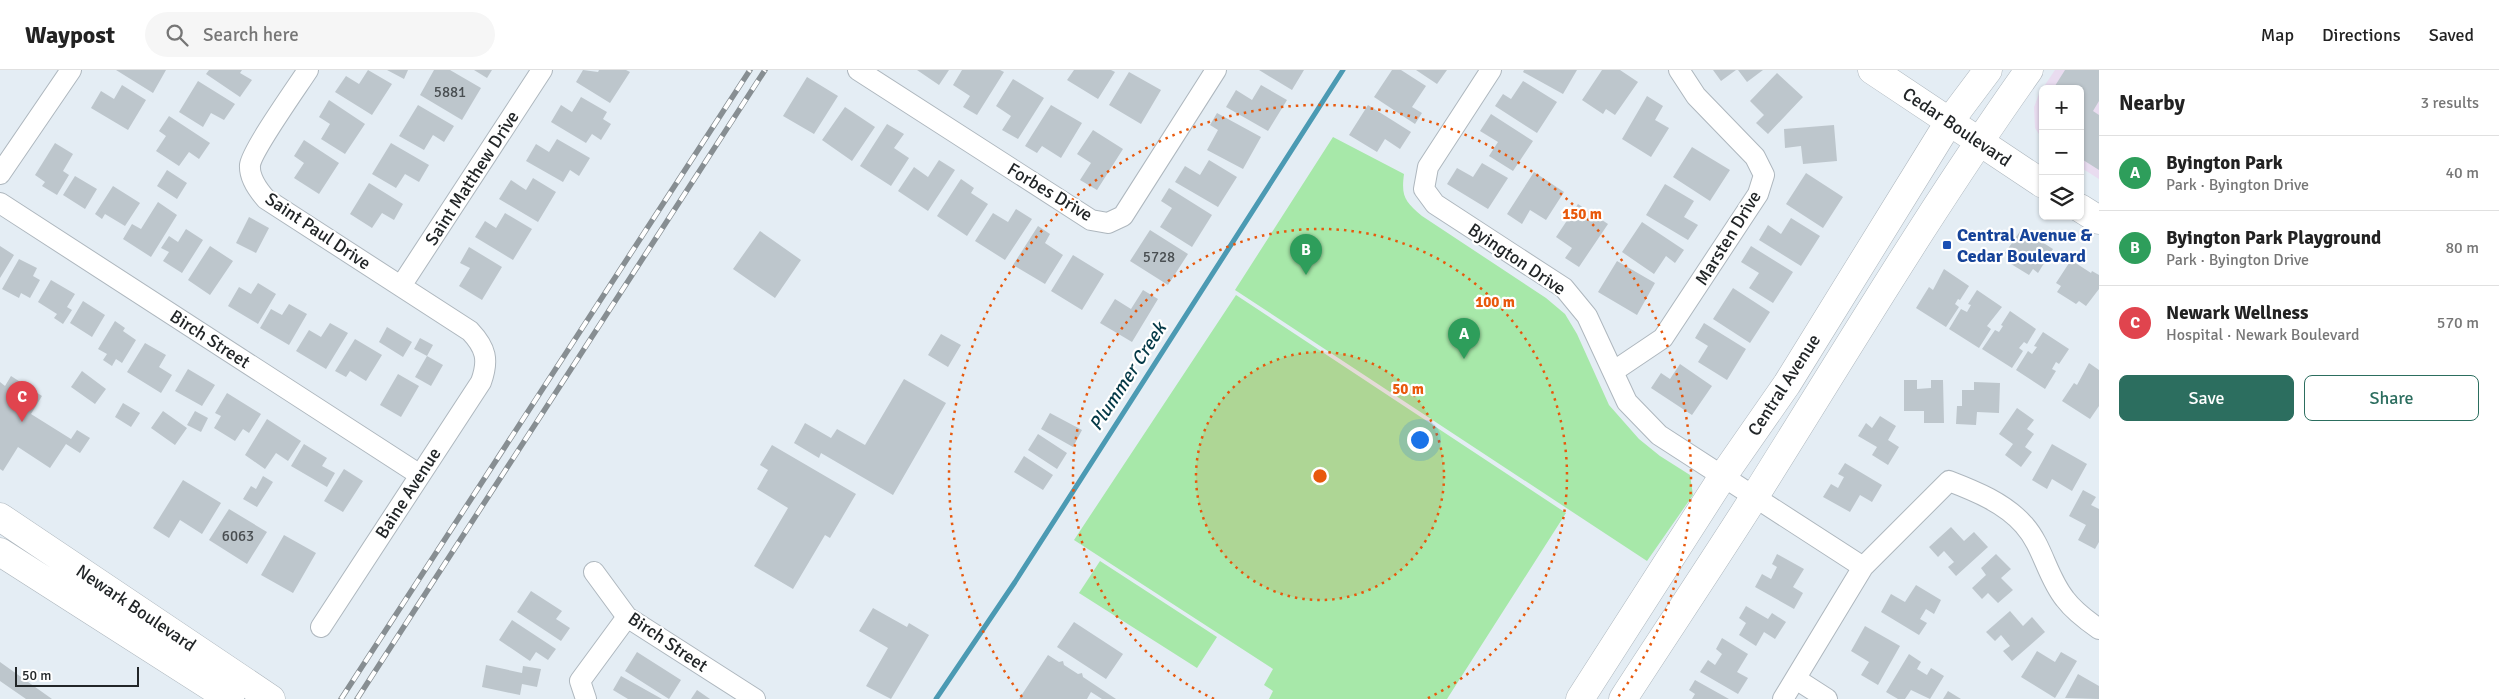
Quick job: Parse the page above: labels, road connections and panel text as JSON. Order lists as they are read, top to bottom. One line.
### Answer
{"streets":{"main road":["Cedar Boulevard","Central Avenue","Newark Boulevard"],"street":["Saint Matthew Drive","Forbes Drive","Saint Paul Drive","Marsten Drive","Byington Drive","Birch Street","Baine Avenue"]},"crossings":[["Cedar Boulevard","Central Avenue"],["Saint Matthew Drive","Saint Paul Drive"],["Saint Paul Drive","Baine Avenue"],["Marsten Drive","Byington Drive"],["Byington Drive","Central Avenue"],["Birch Street","Baine Avenue"]],"water":["Plummer Creek"],"places":{"transit":["Central Avenue & Cedar Boulevard"]},"house_numbers":["5881","5728","6063"],"scale_bar":"50 m","page":{"header":"Waypost","search":"Search here","nav":["Map","Directions","Saved"],"heading":["Nearby","3 results"],"map_buttons":["+","−"],"list":[{"mark":"A","name":"Byington Park","note":"Park · Byington Drive","value":"40 m"},{"mark":"B","name":"Byington Park Playground","note":"Park · Byington Drive","value":"80 m"},{"mark":"C","name":"Newark Wellness","note":"Hospital · Newark Boulevard","value":"570 m"}],"pins":["B","A","C"],"buttons":["Save","Share"],"scale":"50 m"},"rings":["150 m","100 m","50 m"]}
